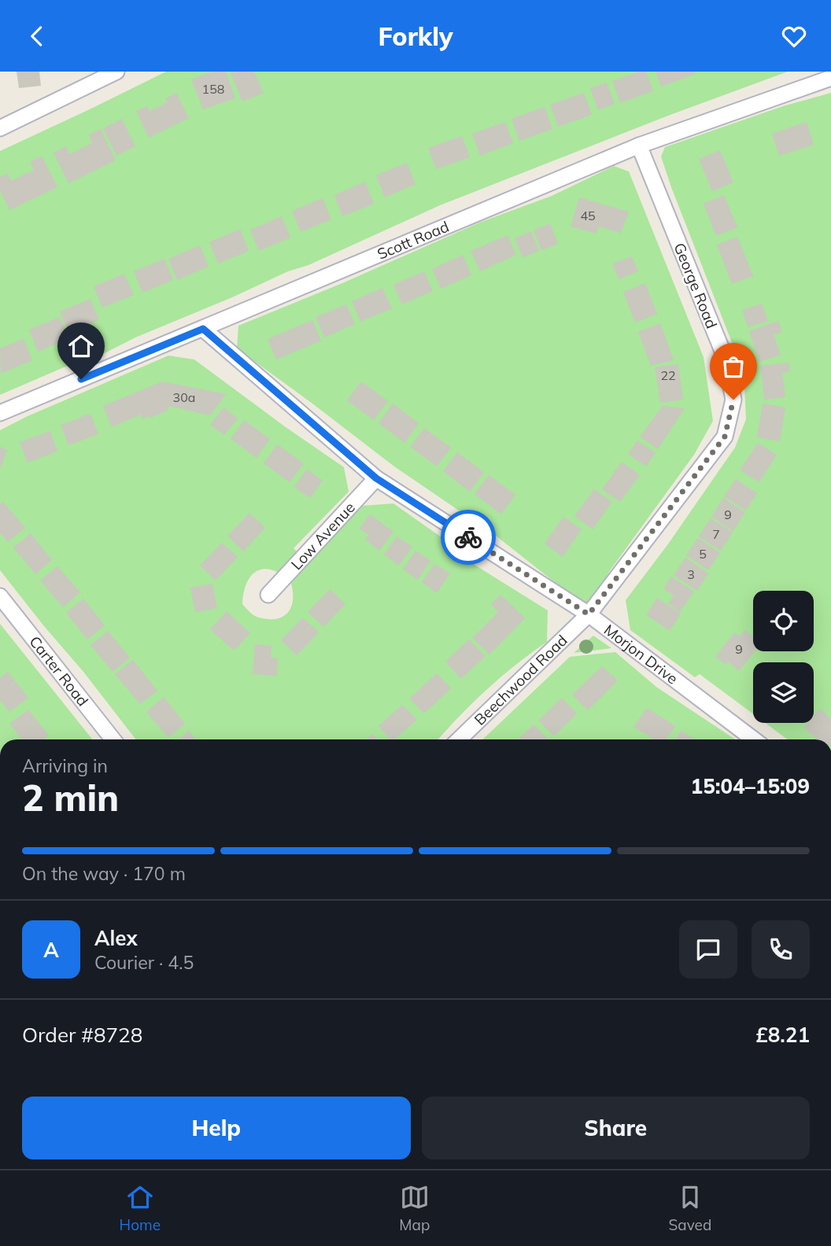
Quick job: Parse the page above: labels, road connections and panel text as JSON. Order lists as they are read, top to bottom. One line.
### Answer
{"streets":{"street":["Scott Road","George Road","Low Avenue","Morjon Drive","Carter Road","Beechwood Road"]},"crossings":[["Scott Road","George Road"],["Scott Road","Morjon Drive"],["George Road","Morjon Drive"],["George Road","Beechwood Road"],["Low Avenue","Morjon Drive"],["Morjon Drive","Beechwood Road"]],"house_numbers":["158","45","22","30a","9","7","5","3","9"],"page":{"header":"Forkly","heading":["2 min","Arriving in","15:04–15:09"],"panel":["Alex","Courier · 4.5","Order #8728","£8.21"],"bar":"On the way · 170 m","round":"A","buttons":["Help","Share"],"tabs":["Home","Map","Saved"]}}
